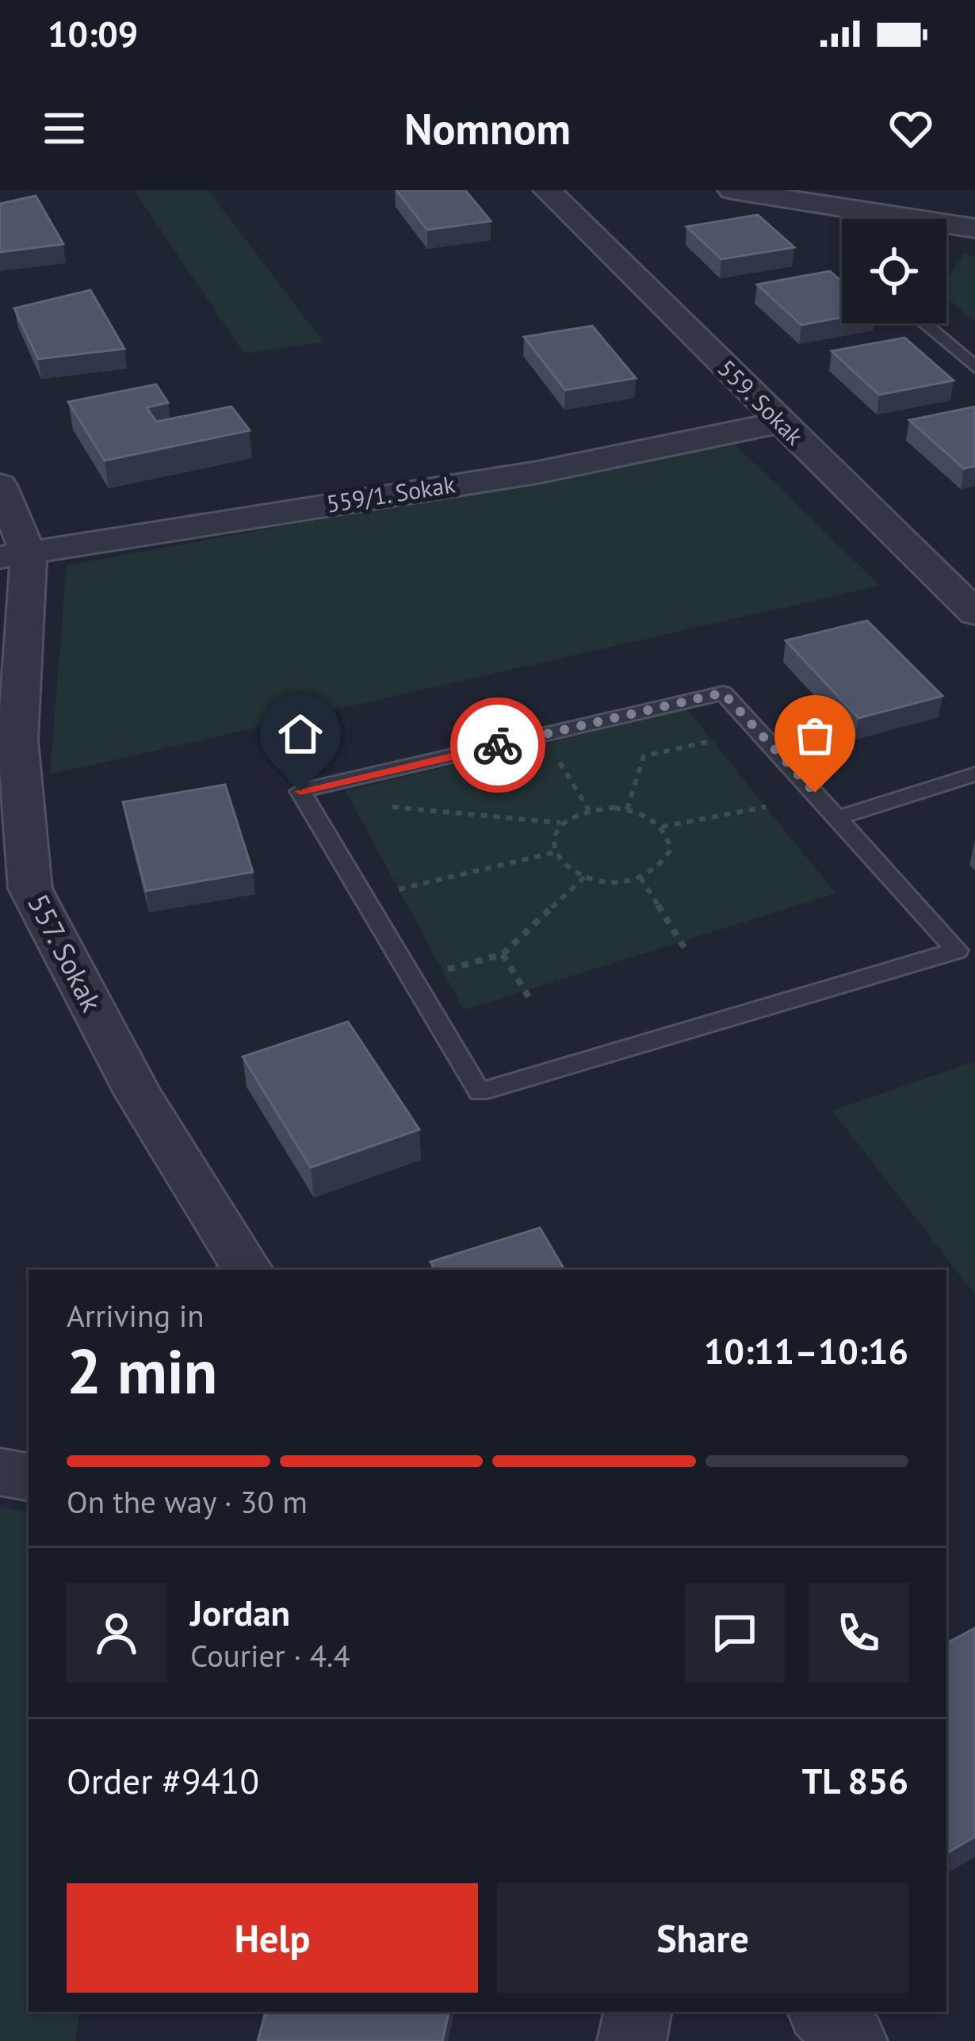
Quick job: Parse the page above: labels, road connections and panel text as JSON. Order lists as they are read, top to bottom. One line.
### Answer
{"streets":{"street":["559. Sokak","559/1. Sokak","557. Sokak"]},"crossings":[["559. Sokak","559/1. Sokak"],["559/1. Sokak","557. Sokak"]],"page":{"status":"10:09","header":"Nomnom","heading":["2 min","Arriving in","10:11–10:16"],"panel":["Jordan","Courier · 4.4","Order #9410","TL 856"],"bar":"On the way · 30 m","buttons":["Help","Share"]}}
